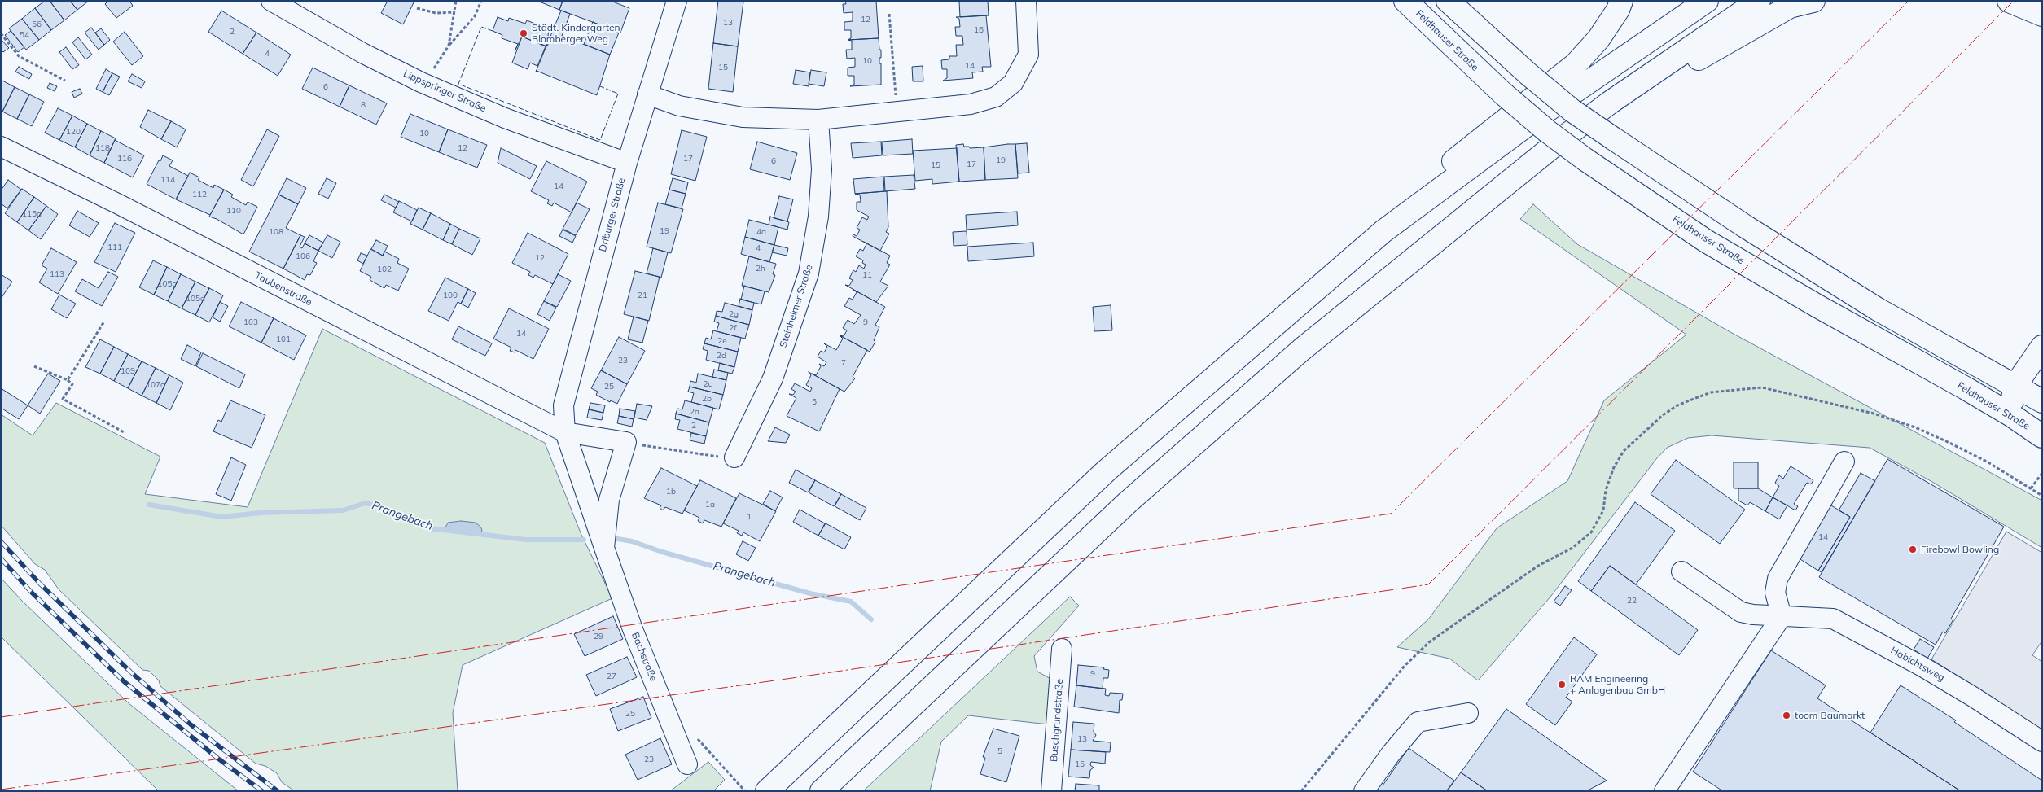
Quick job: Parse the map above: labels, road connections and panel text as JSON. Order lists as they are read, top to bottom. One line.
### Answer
{"streets":{"main road":["Feldhauser Straße"],"street":["Lippspringer Straße","Driburger Straße","Taubenstraße","Steinheimer Straße","Bachstraße","Habichtsweg","Buschgrundstraße"]},"crossings":[["Lippspringer Straße","Driburger Straße"],["Driburger Straße","Taubenstraße"],["Driburger Straße","Bachstraße"],["Taubenstraße","Bachstraße"]],"water":["Prangebach"],"places":["Städt. Kindergarten Blomberger Weg","Firebowl Bowling","RAM Engineering + Anlagenbau GmbH","toom Baumarkt"],"house_numbers":["12","13","56","16","2","54","4","10","14","15","6","8","120","10","118","12","116","17","19","6","17","15","114","14","112","110","115a","19","108","4a","111","4","106","12","2h","102","113","11","105c","100","21","105a","2g","103","9","2f","14","101","2e","2d","23","7","109","2c","107a","25","2b","5","2a","2","1b","1a","1","14","22","29","9","27","25","13","5","23","15"]}
